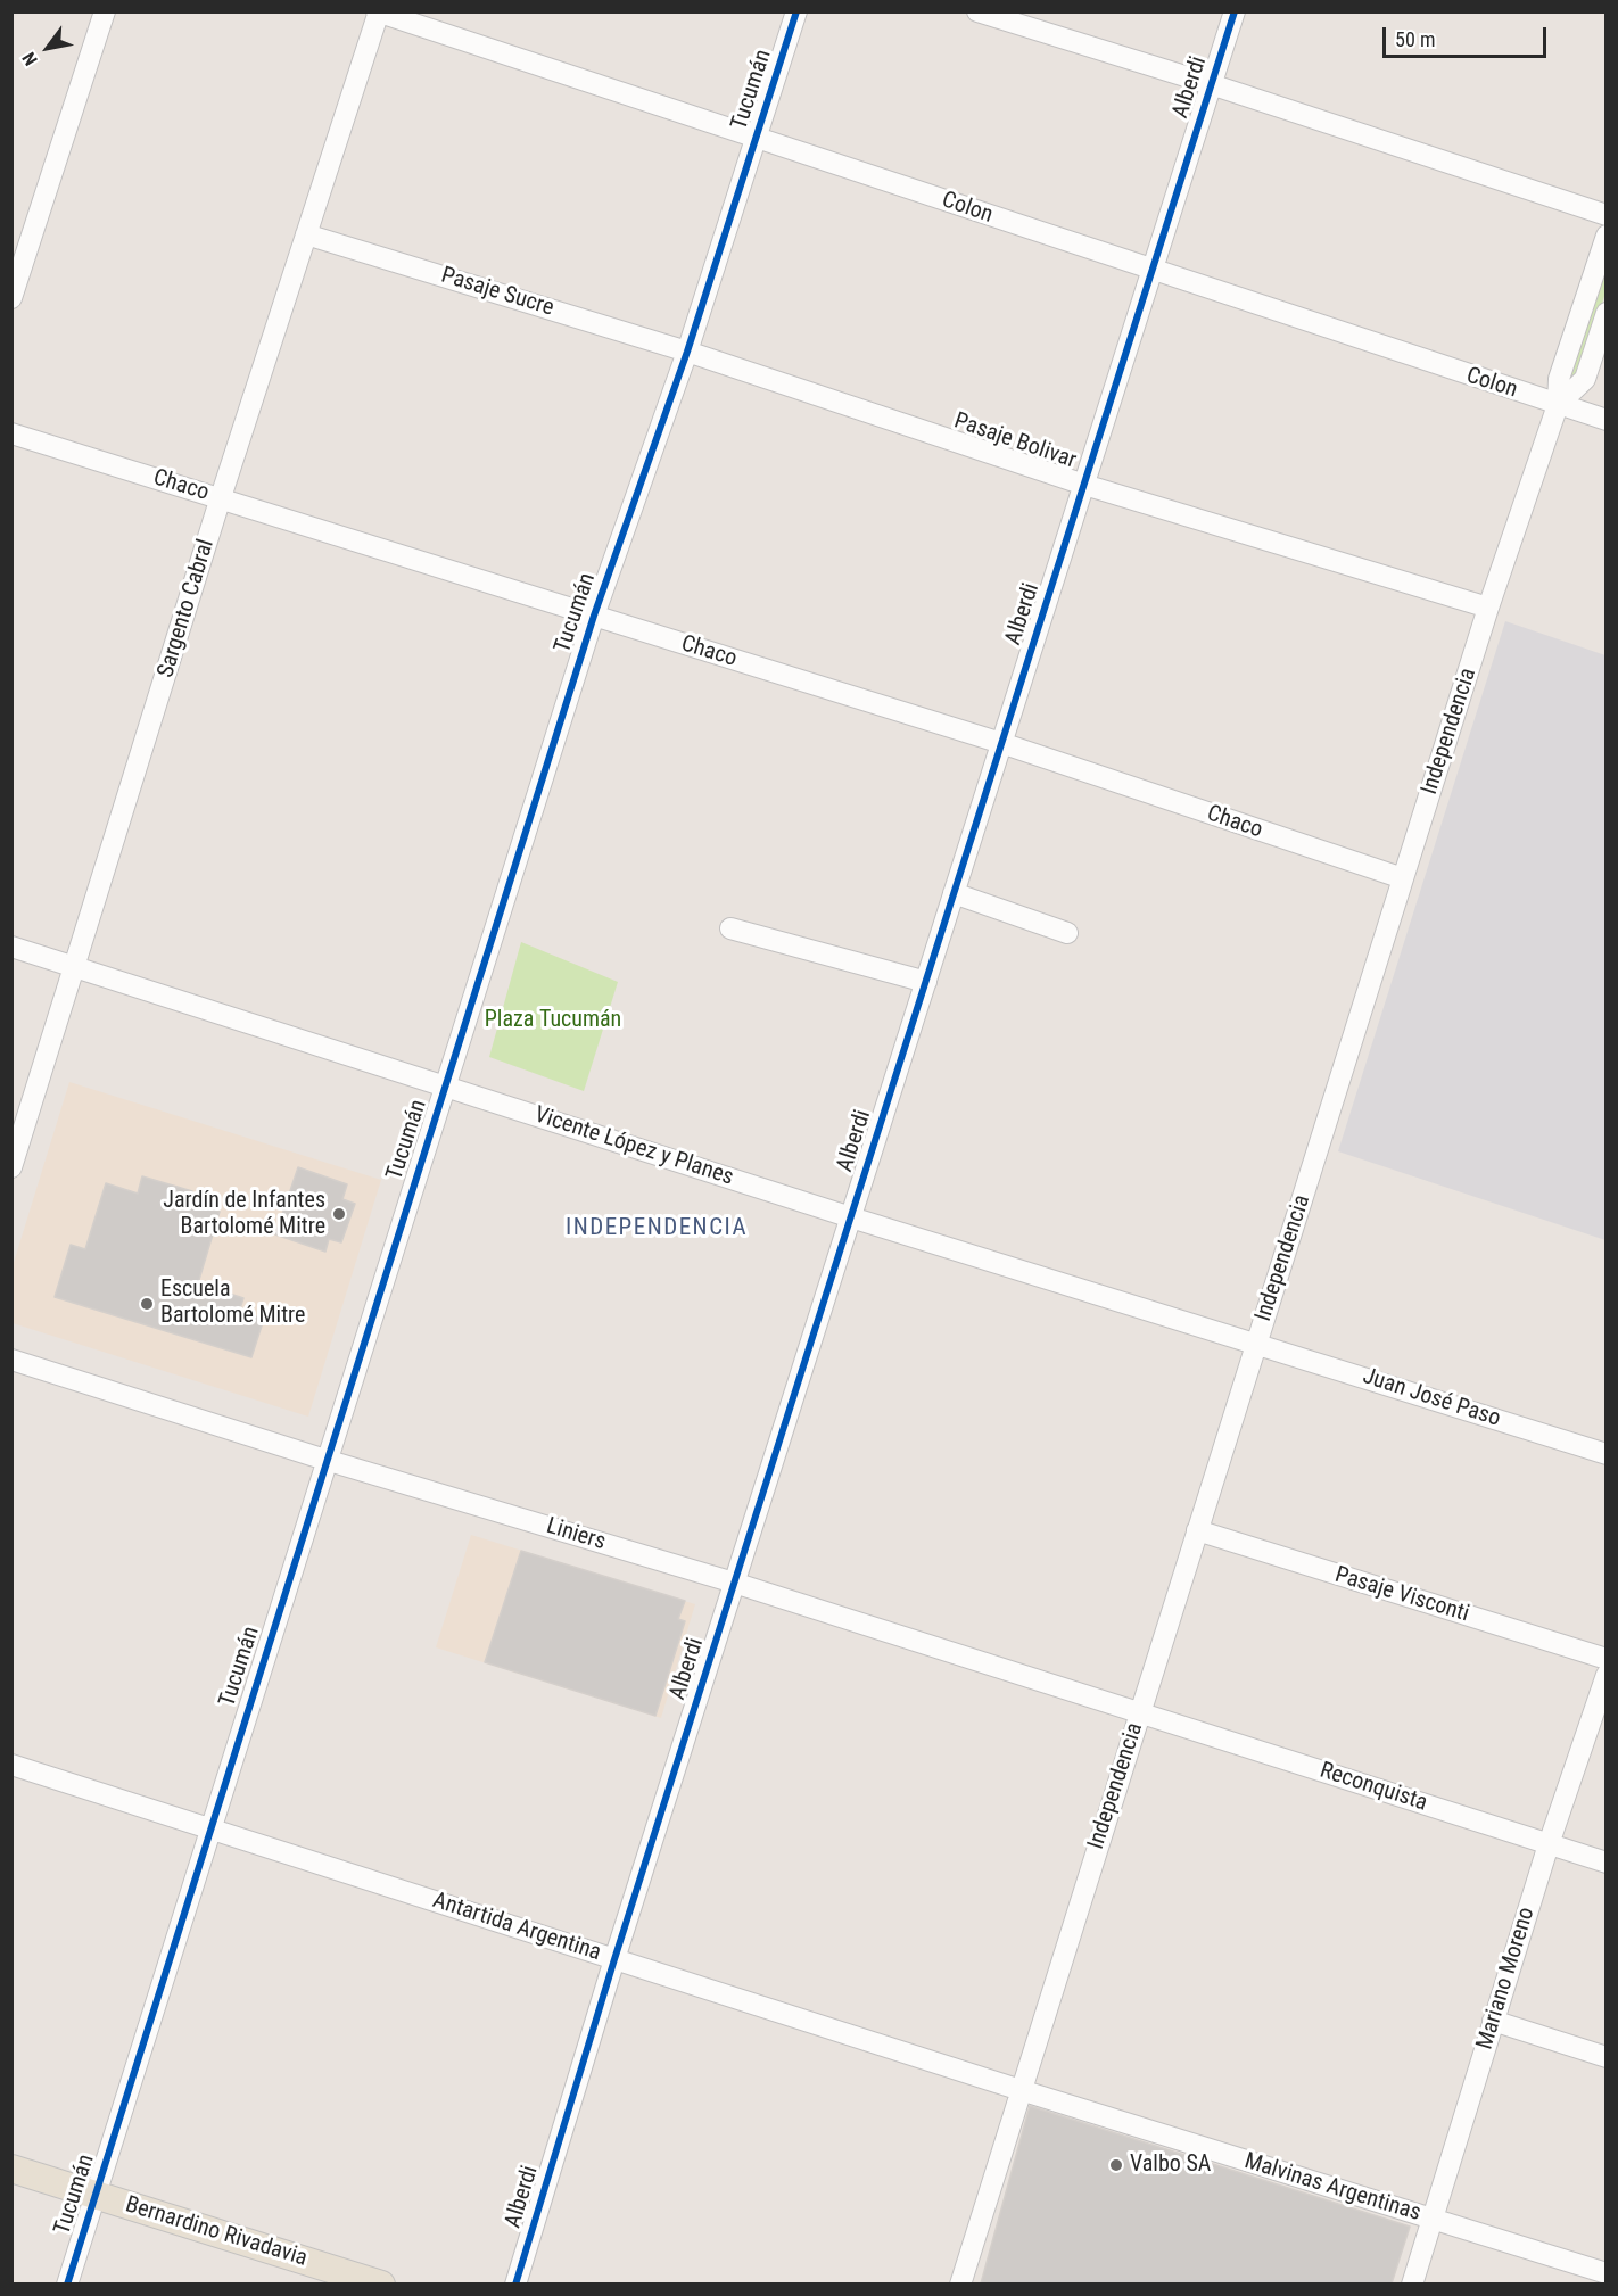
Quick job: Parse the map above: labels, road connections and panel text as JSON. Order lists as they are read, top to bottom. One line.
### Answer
{"streets":{"main road":["Bernardino Rivadavia"],"street":["Alberdi","Tucumán","Colon","Pasaje Sucre","Pasaje Bolivar","Chaco","Sargento Cabral","Independencia","Vicente López y Planes","Juan José Paso","Liniers","Pasaje Visconti","Reconquista","Antartida Argentina","Mariano Moreno","Malvinas Argentinas"]},"crossings":[["Alberdi","Colon"],["Alberdi","Pasaje Bolivar"],["Alberdi","Chaco"],["Alberdi","Vicente López y Planes"],["Alberdi","Liniers"],["Alberdi","Antartida Argentina"],["Tucumán","Colon"],["Tucumán","Pasaje Sucre"],["Tucumán","Pasaje Bolivar"],["Tucumán","Chaco"],["Tucumán","Vicente López y Planes"],["Tucumán","Liniers"],["Tucumán","Antartida Argentina"],["Tucumán","Bernardino Rivadavia"],["Colon","Sargento Cabral"],["Colon","Independencia"],["Pasaje Sucre","Pasaje Bolivar"],["Pasaje Sucre","Sargento Cabral"],["Pasaje Bolivar","Independencia"],["Chaco","Sargento Cabral"],["Chaco","Independencia"],["Sargento Cabral","Vicente López y Planes"],["Independencia","Vicente López y Planes"],["Independencia","Juan José Paso"],["Independencia","Liniers"],["Independencia","Pasaje Visconti"],["Independencia","Reconquista"],["Independencia","Antartida Argentina"],["Independencia","Malvinas Argentinas"],["Vicente López y Planes","Juan José Paso"],["Liniers","Reconquista"],["Reconquista","Mariano Moreno"],["Antartida Argentina","Malvinas Argentinas"],["Mariano Moreno","Malvinas Argentinas"]],"districts":["INDEPENDENCIA"],"parks":["Plaza Tucumán"],"places":["Jardín de Infantes Bartolomé Mitre","Escuela Bartolomé Mitre","Valbo SA"],"scale_bar":"50 m","north":"bottom left"}
